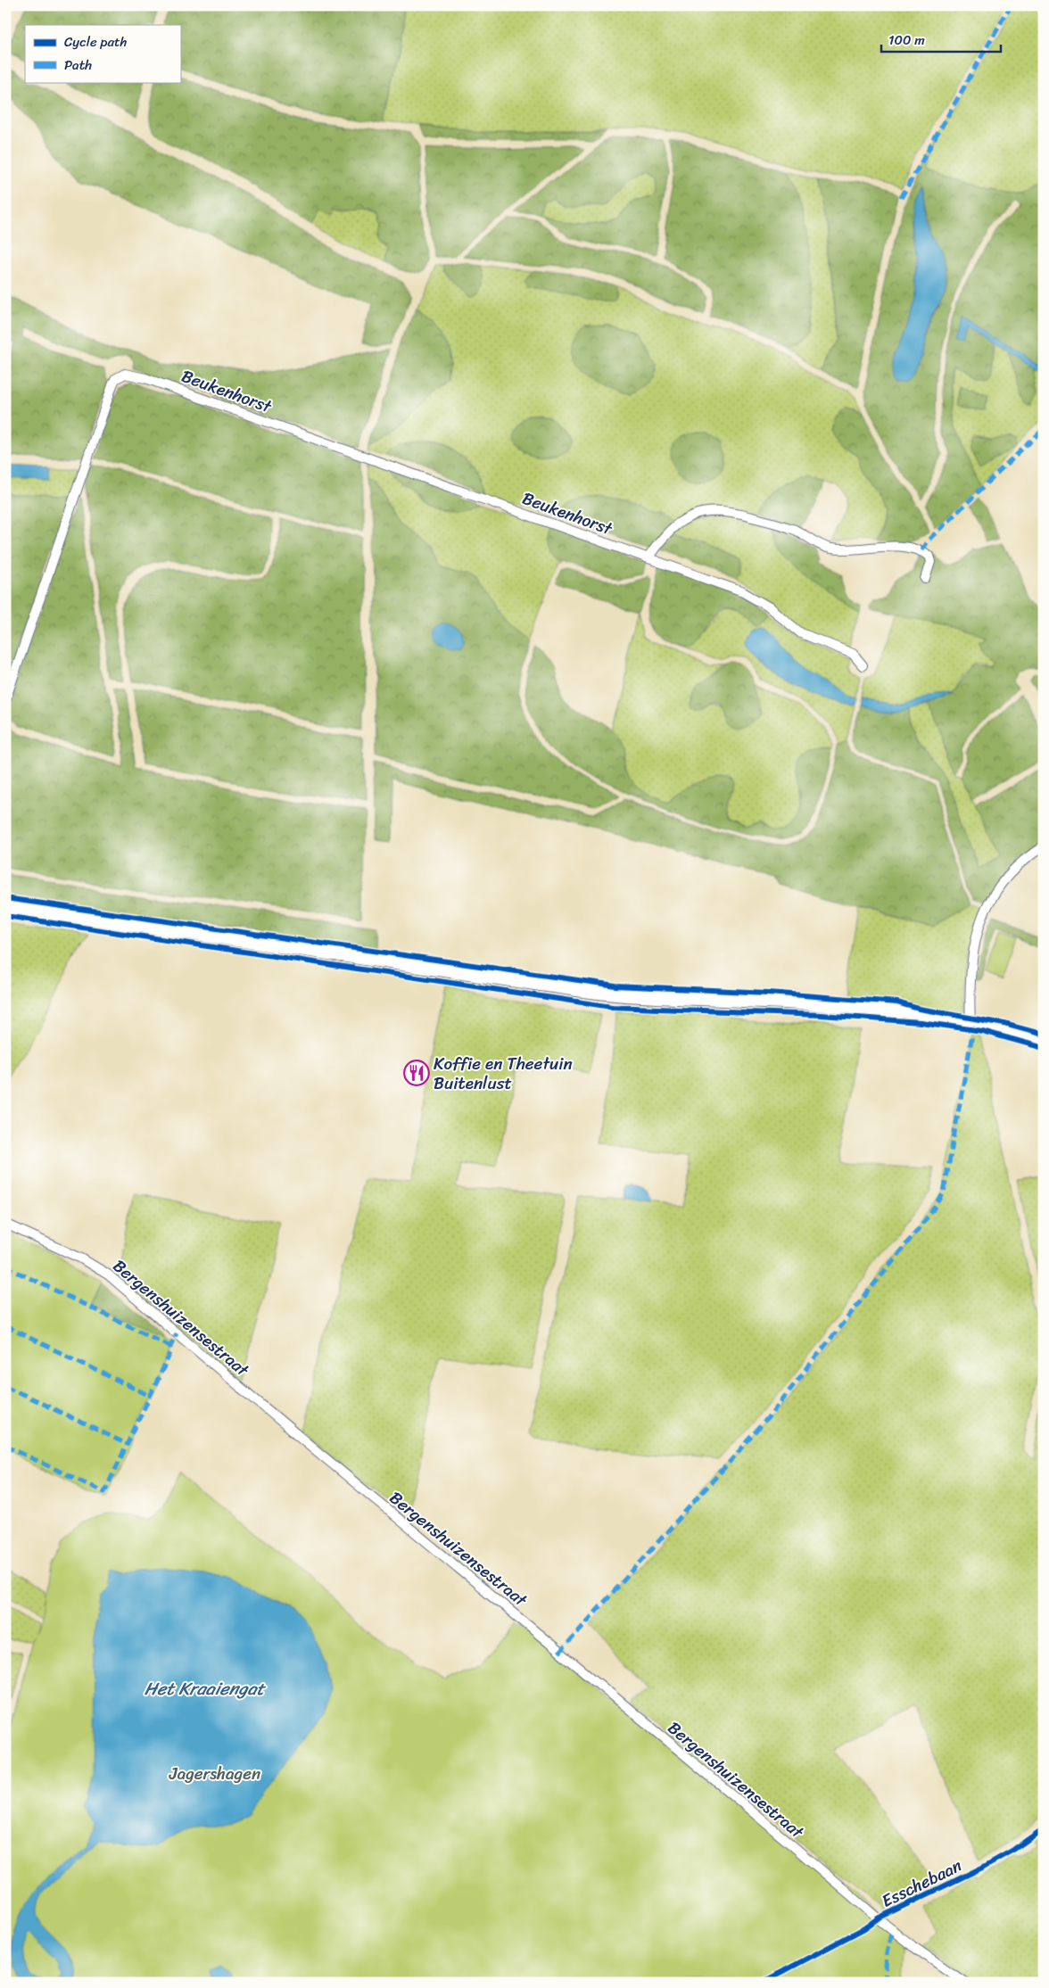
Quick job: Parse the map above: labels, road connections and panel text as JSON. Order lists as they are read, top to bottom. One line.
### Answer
{"streets":{"street":["Beukenhorst","Bergenshuizensestraat"],"cycle path":["Esschebaan"]},"water":["Het Kraaiengat"],"parks":["Jagershagen"],"places":{"restaurant":["Koffie en Theetuin Buitenlust"]},"legend":["Cycle path","Path"],"scale_bar":"100 m"}
